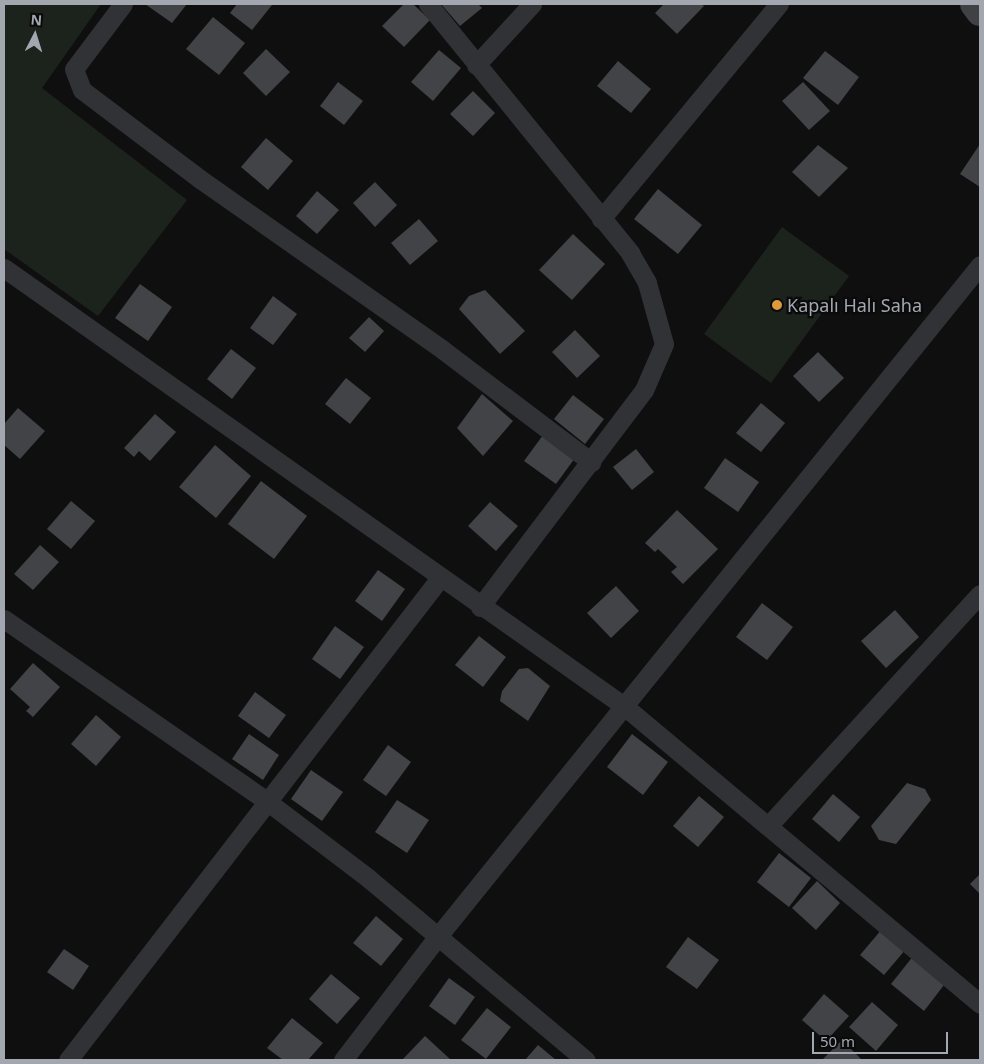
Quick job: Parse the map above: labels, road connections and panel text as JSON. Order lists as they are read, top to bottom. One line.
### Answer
{"places":["Kapalı Halı Saha"],"scale_bar":"50 m","north":"top"}
